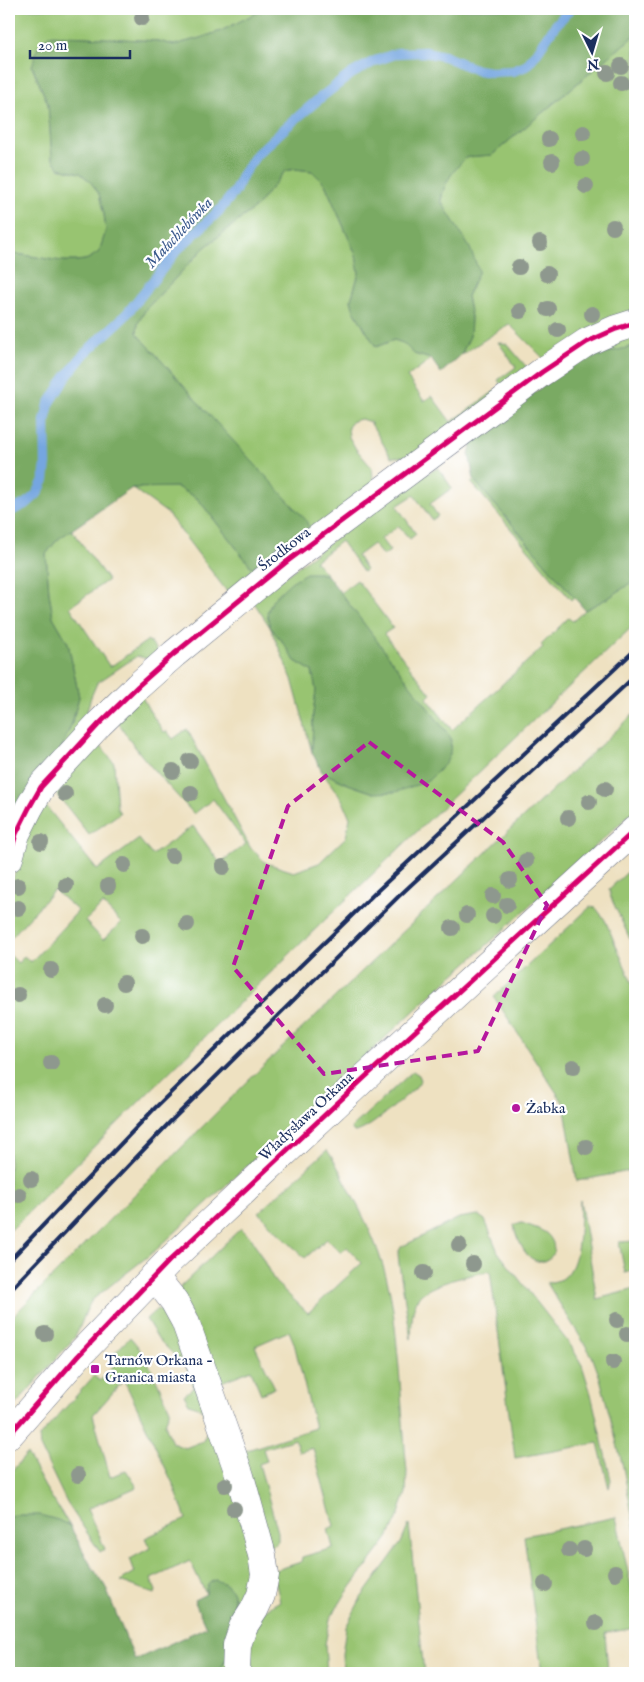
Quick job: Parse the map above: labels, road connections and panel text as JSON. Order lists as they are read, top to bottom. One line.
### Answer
{"streets":{"street":["Środkowa","Władysława Orkana"]},"water":["Małochlebówka"],"places":{"other":["Żabka"],"transit":["Tarnów Orkana - Granica miasta"]},"scale_bar":"20 m","north":"bottom"}
